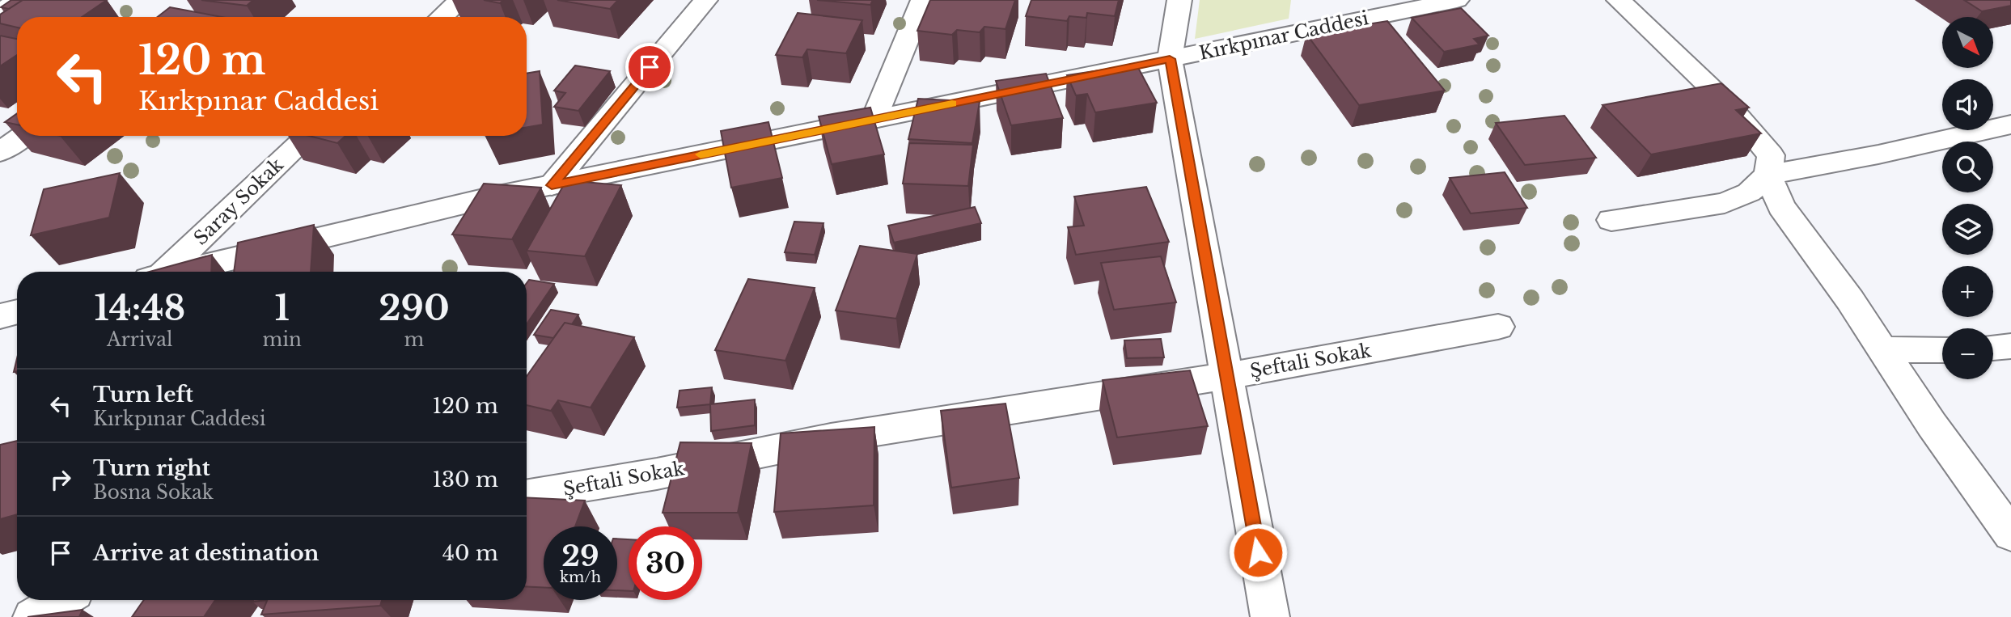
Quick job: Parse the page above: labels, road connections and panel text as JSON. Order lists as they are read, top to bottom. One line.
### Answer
{"streets":{"street":["Kırkpınar Caddesi","Saray Sokak","Şeftali Sokak"]},"north":"bottom right","page":{"map_buttons":["+","−"],"turn":["120 m","Kırkpınar Caddesi"],"eta":["14:48","Arrival","1","min","290","m"],"list":[{"name":"Turn left","note":"Kırkpınar Caddesi","value":"120 m"},{"name":"Turn right","note":"Bosna Sokak","value":"130 m"},{"name":"Arrive at destination","value":"40 m"}],"speed":"29 km/h","limit":"30"}}
